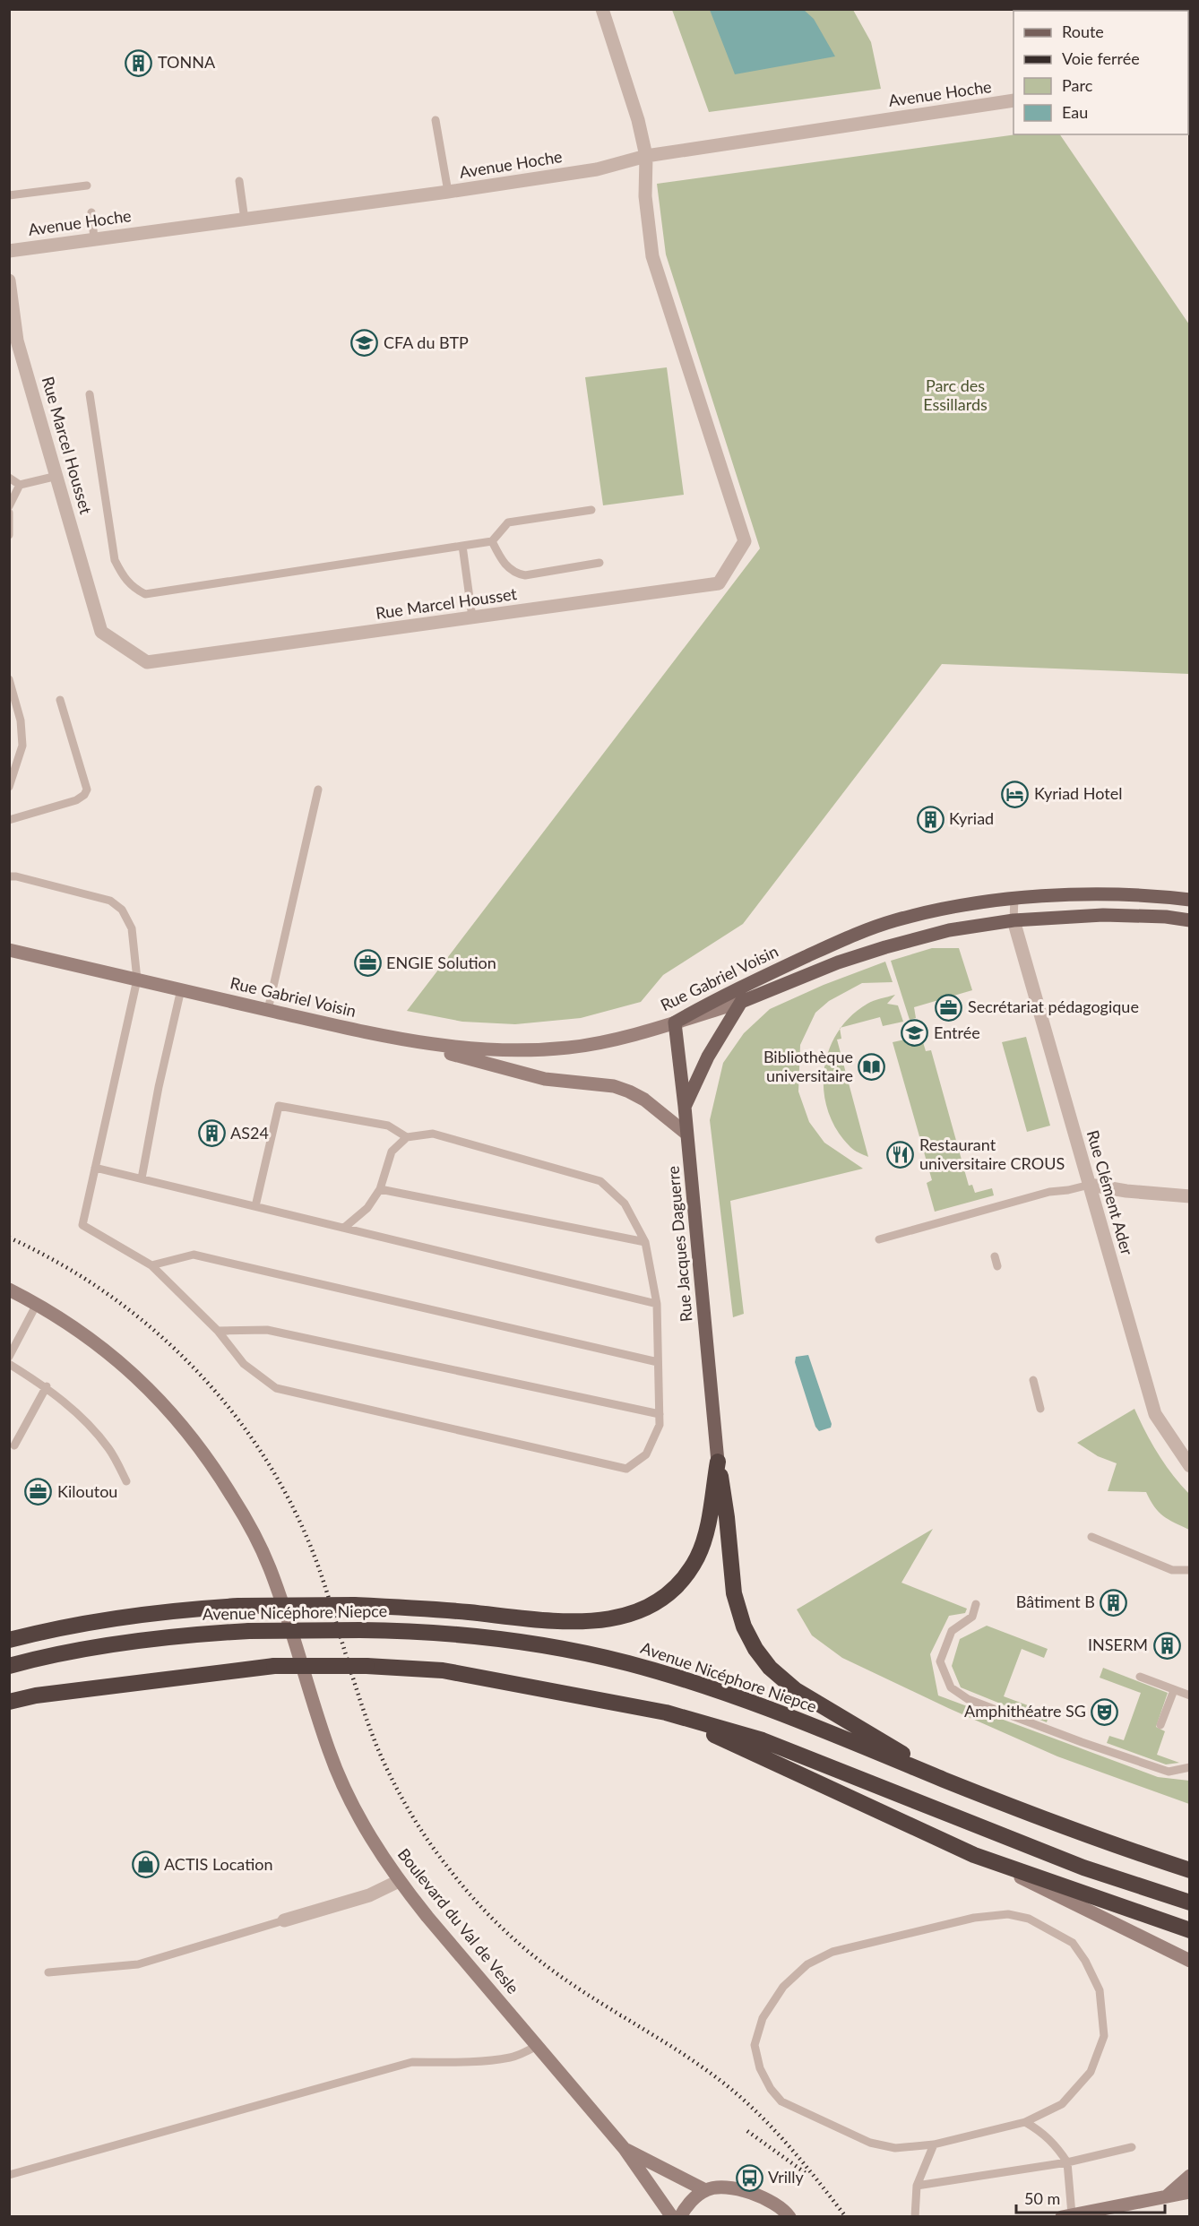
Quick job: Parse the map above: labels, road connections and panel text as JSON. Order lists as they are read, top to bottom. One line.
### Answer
{"streets":{"highway":["Avenue Nicéphore Niepce"],"main road":["Rue Gabriel Voisin","Rue Jacques Daguerre"],"street":["Avenue Hoche","Rue Marcel Housset","Rue Clément Ader","Boulevard du Val de Vesle"]},"crossings":[["Avenue Hoche","Rue Marcel Housset"],["Rue Gabriel Voisin","Rue Jacques Daguerre"]],"parks":["Parc des Essillards"],"places":{"building":["TONNA","Kyriad","AS24","Bâtiment B","INSERM"],"school or university":["CFA du BTP","Entrée"],"hotel":["Kyriad Hotel"],"office":["ENGIE Solution","Secrétariat pédagogique","Kiloutou"],"library":["Bibliothèque universitaire"],"restaurant":["Restaurant universitaire CROUS"],"theatre":["Amphithéatre SG"],"shop":["ACTIS Location"],"bus stop":["Vrilly"]},"legend":["Route","Voie ferrée","Parc","Eau"],"scale_bar":"50 m"}
